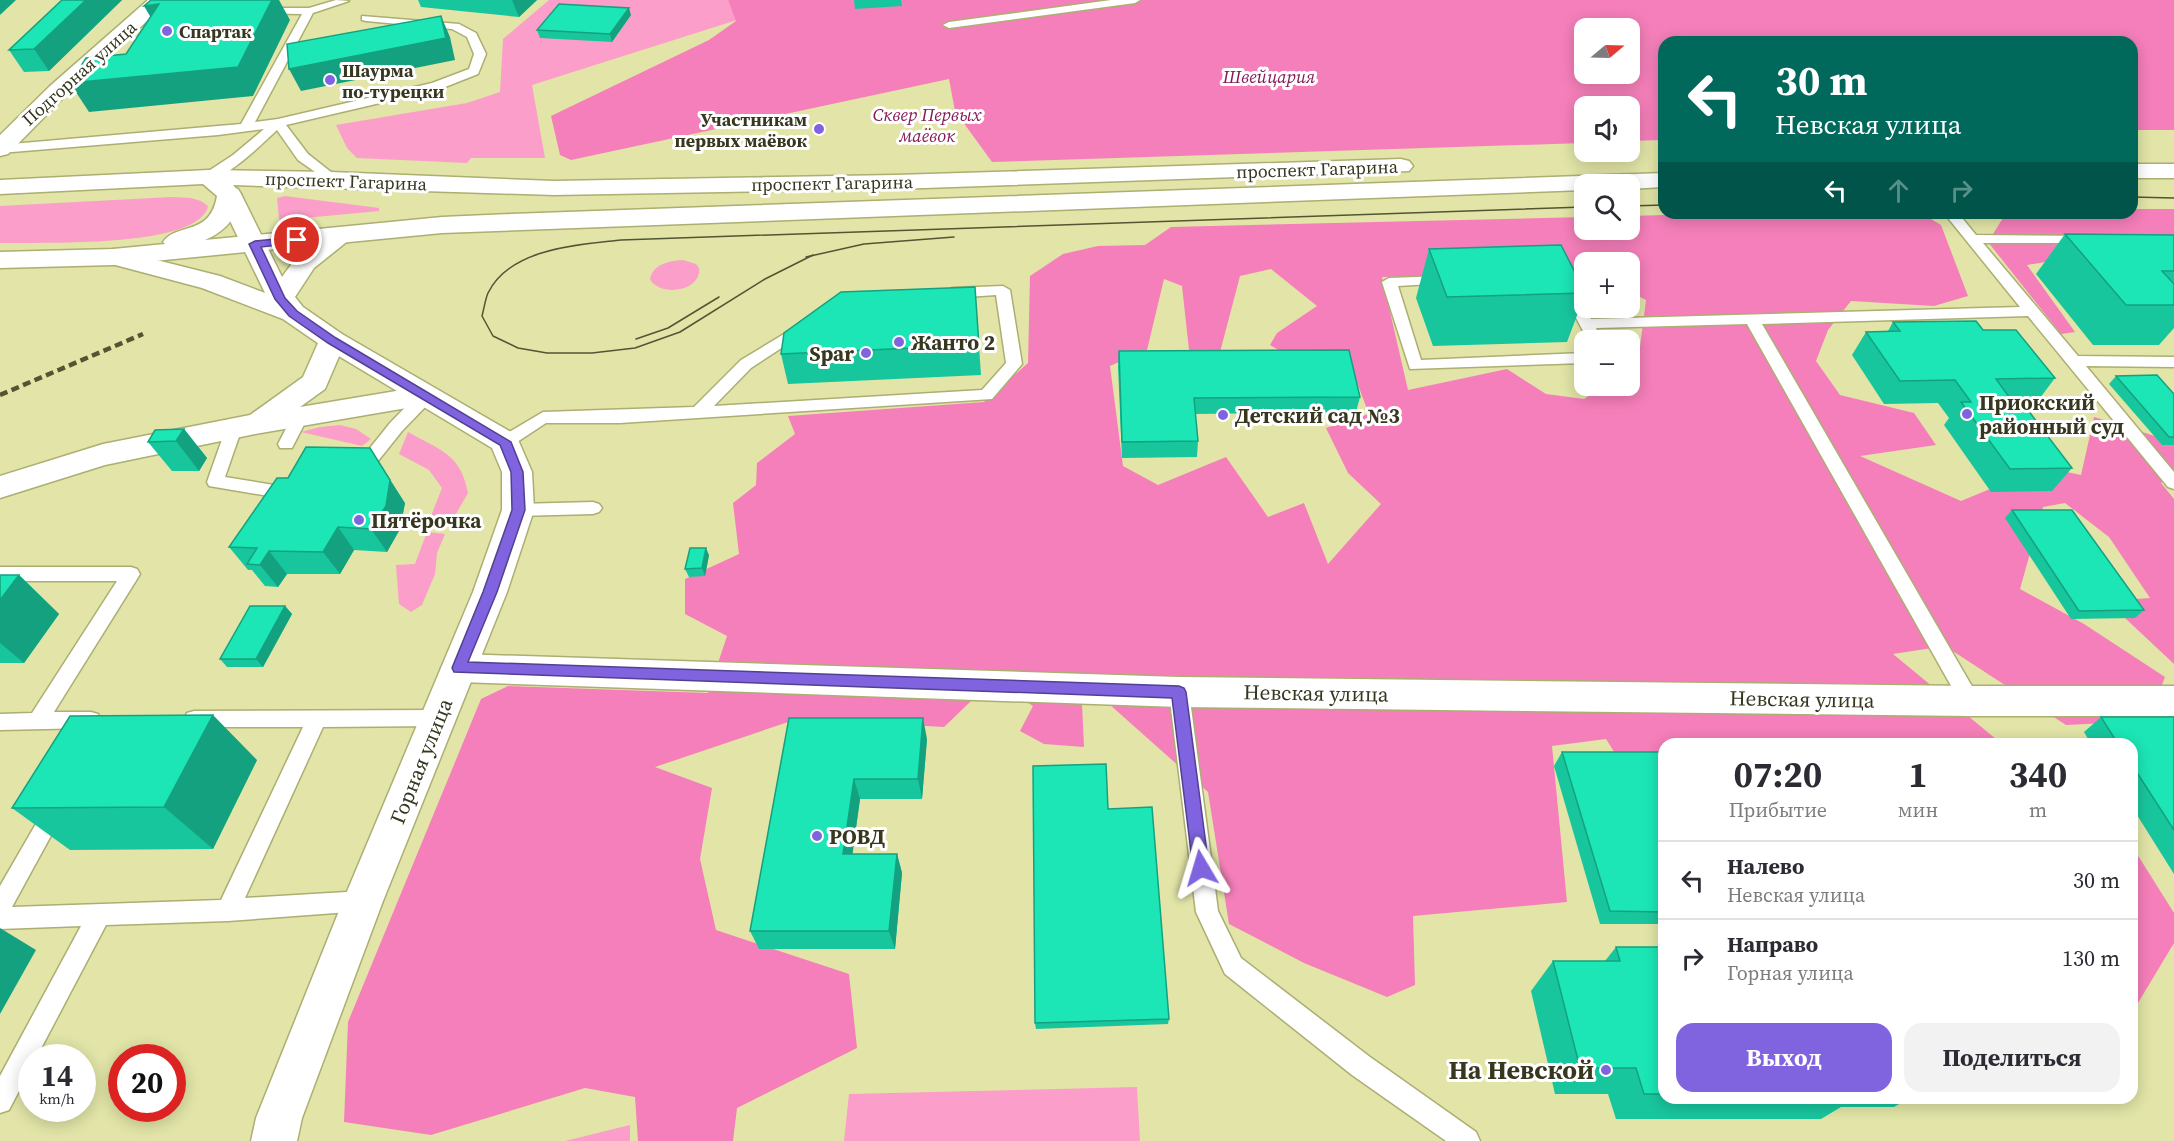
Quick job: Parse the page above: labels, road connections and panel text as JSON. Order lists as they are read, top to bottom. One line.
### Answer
{"streets":{"main road":["Подгорная улица","проспект Гагарина","Невская улица","Горная улица"]},"crossings":[["Невская улица","Горная улица"]],"parks":["Швейцария","Сквер Первых маёвок"],"places":["Спартак","Шаурма по-турецки","Участникам первых маёвок","Жанто 2","Spar","Приокский районный суд","Детский сад №3","Пятёрочка","РОВД","На Невской"],"north":"right","page":{"map_buttons":["+","−"],"turn":["30 m","Невская улица"],"eta":["07:20","Прибытие","1","мин","340","m"],"list":[{"name":"Налево","note":"Невская улица","value":"30 m"},{"name":"Направо","note":"Горная улица","value":"130 m"}],"buttons":["Выход","Поделиться"],"speed":"14 km/h","limit":"20"}}
